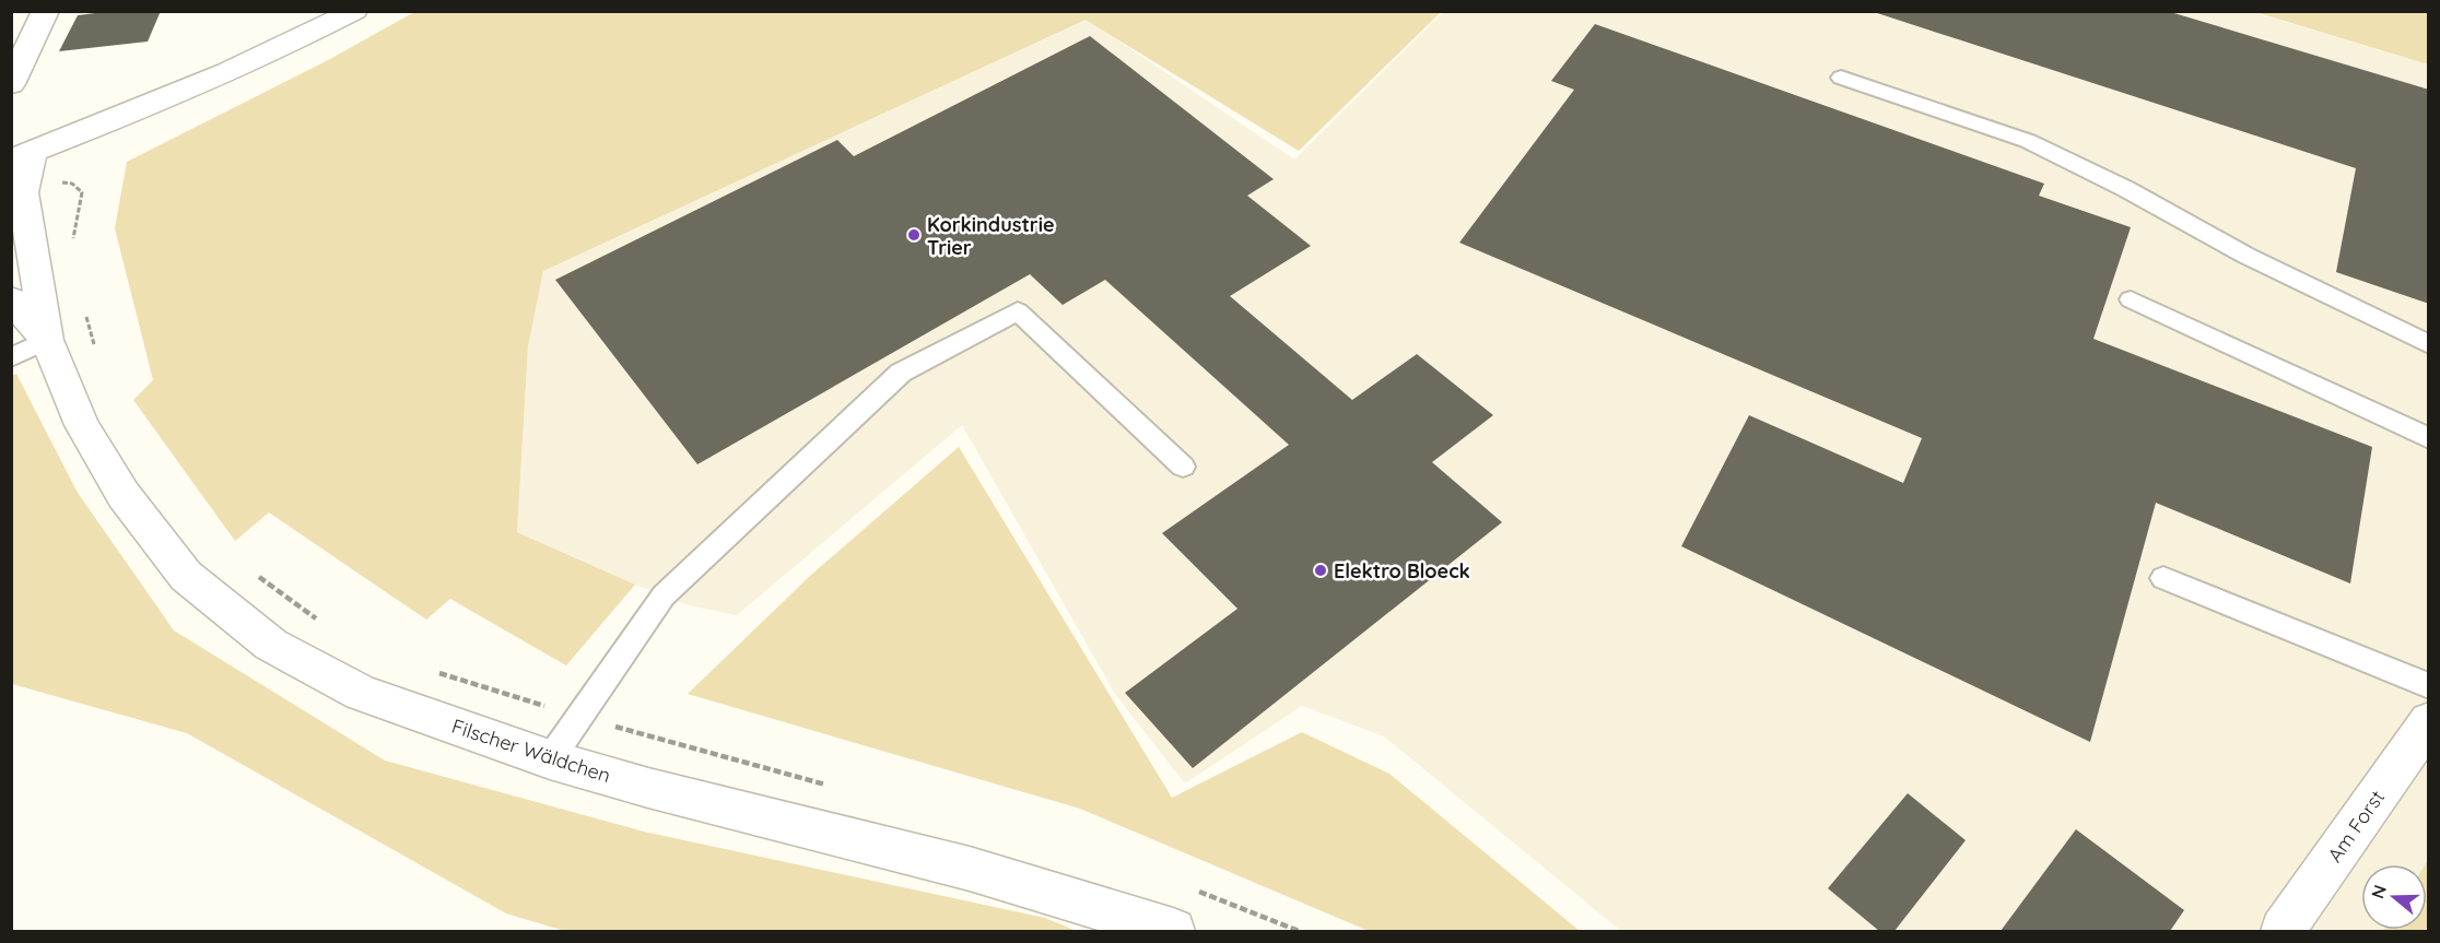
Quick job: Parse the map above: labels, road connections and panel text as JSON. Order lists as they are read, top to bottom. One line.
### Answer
{"streets":{"main road":["Filscher Wäldchen","Am Forst"]},"places":["Korkindustrie Trier","Elektro Bloeck"],"north":"left"}
